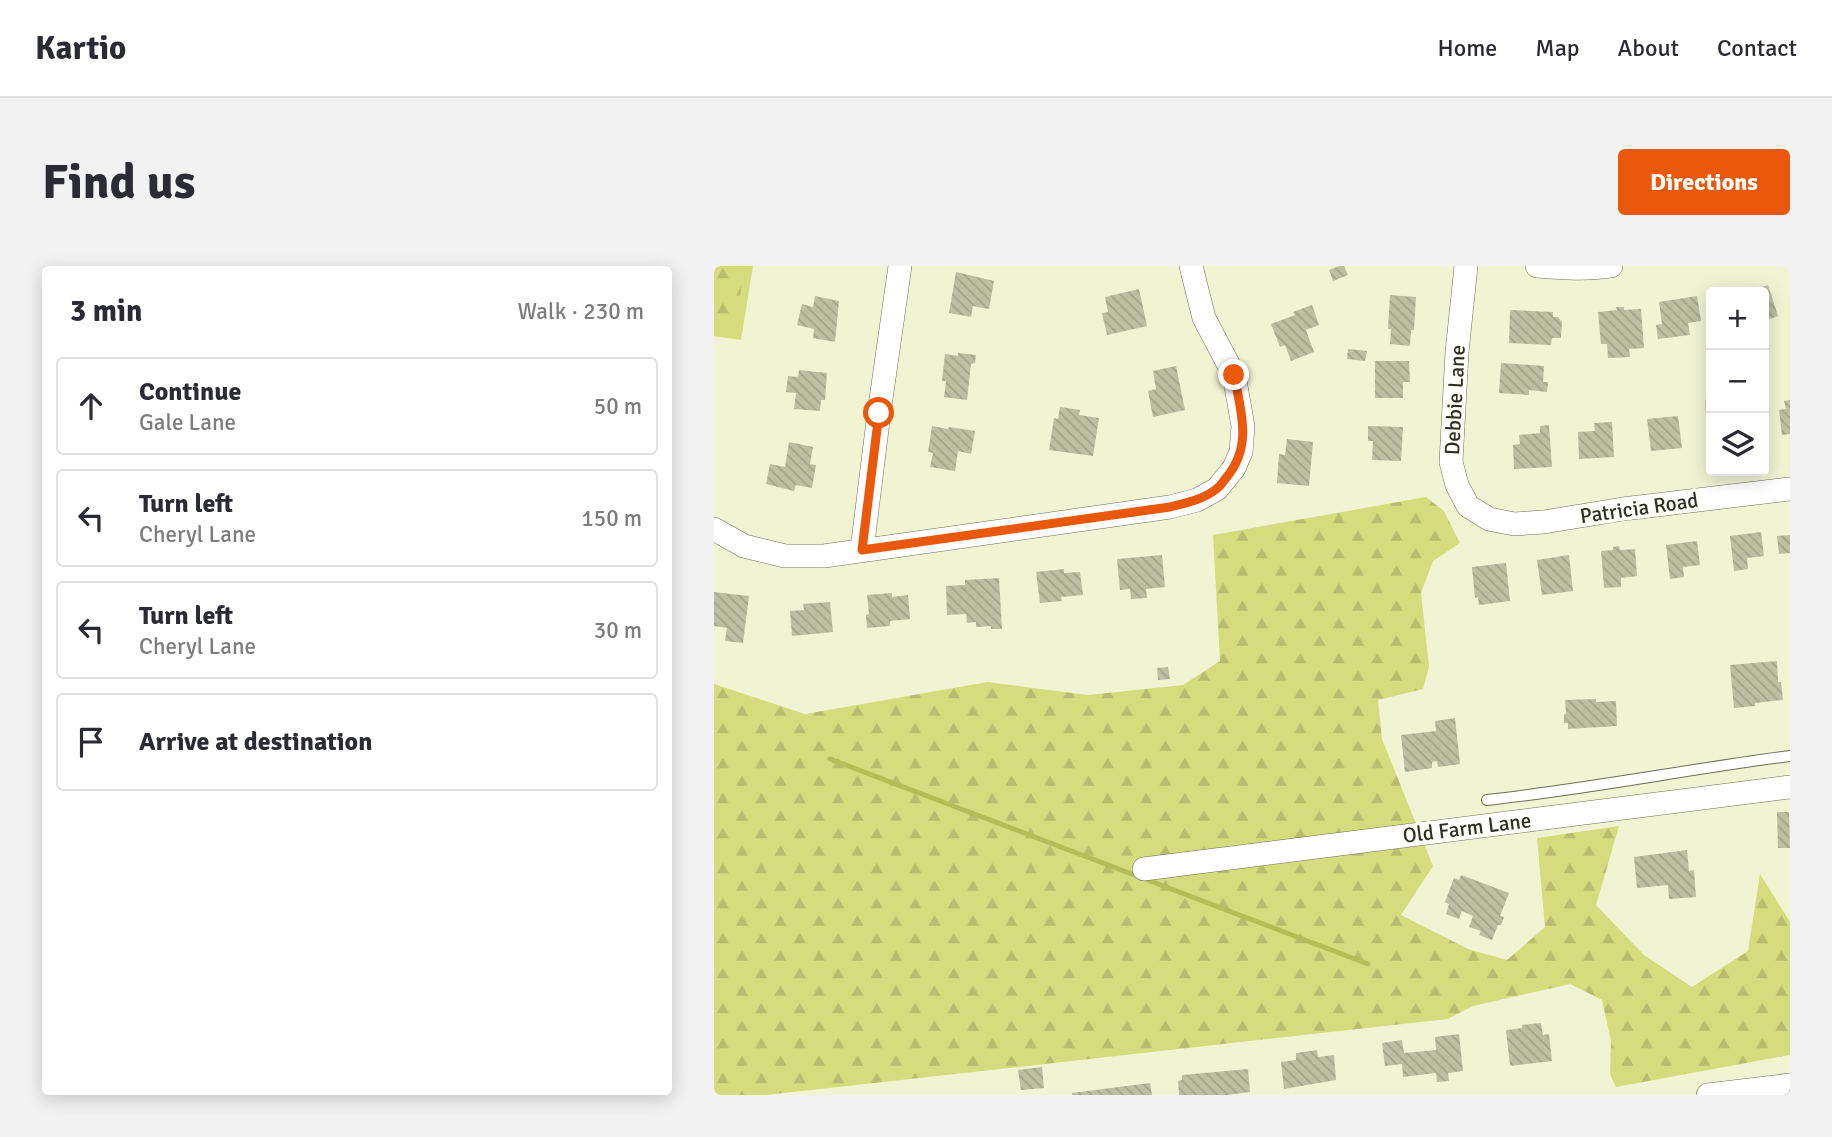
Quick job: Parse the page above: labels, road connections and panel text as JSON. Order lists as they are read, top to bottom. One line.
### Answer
{"streets":{"street":["Debbie Lane","Patricia Road","Old Farm Lane"]},"crossings":[["Debbie Lane","Patricia Road"]],"page":{"header":"Kartio","nav":["Home","Map","About","Contact"],"buttons":"Directions","title":"Find us","heading":["3 min","Walk · 230 m"],"map_buttons":["+","−"],"list":[["Continue","Gale Lane","50 m"],["Turn left","Cheryl Lane","150 m"],["Turn left","Cheryl Lane","30 m"],"Arrive at destination"]}}
